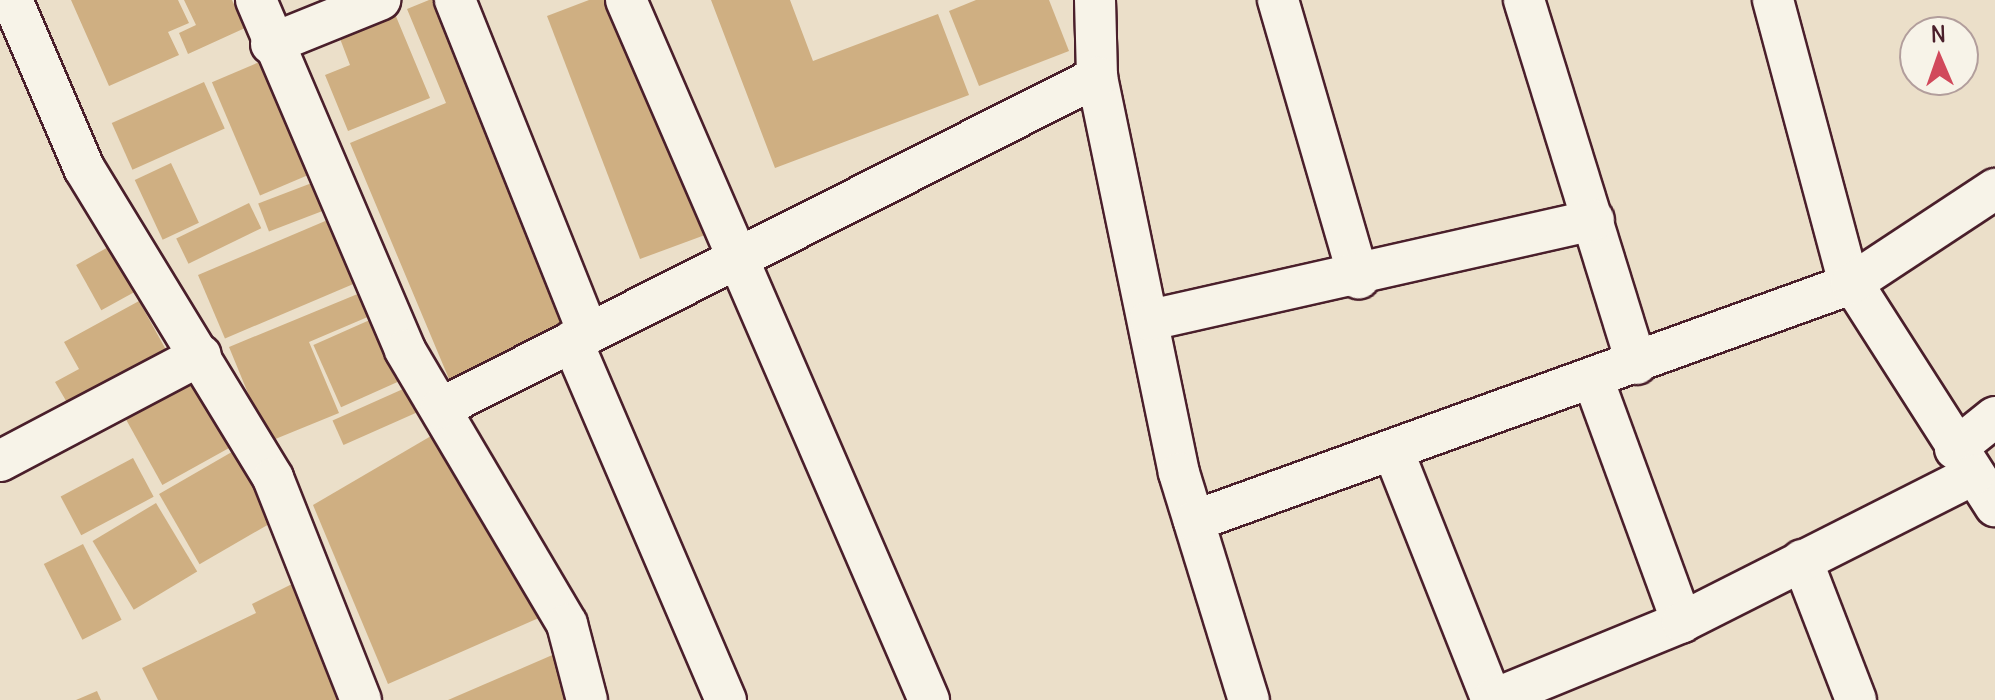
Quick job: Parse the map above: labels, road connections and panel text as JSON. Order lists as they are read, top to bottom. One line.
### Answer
{"north":"top"}
